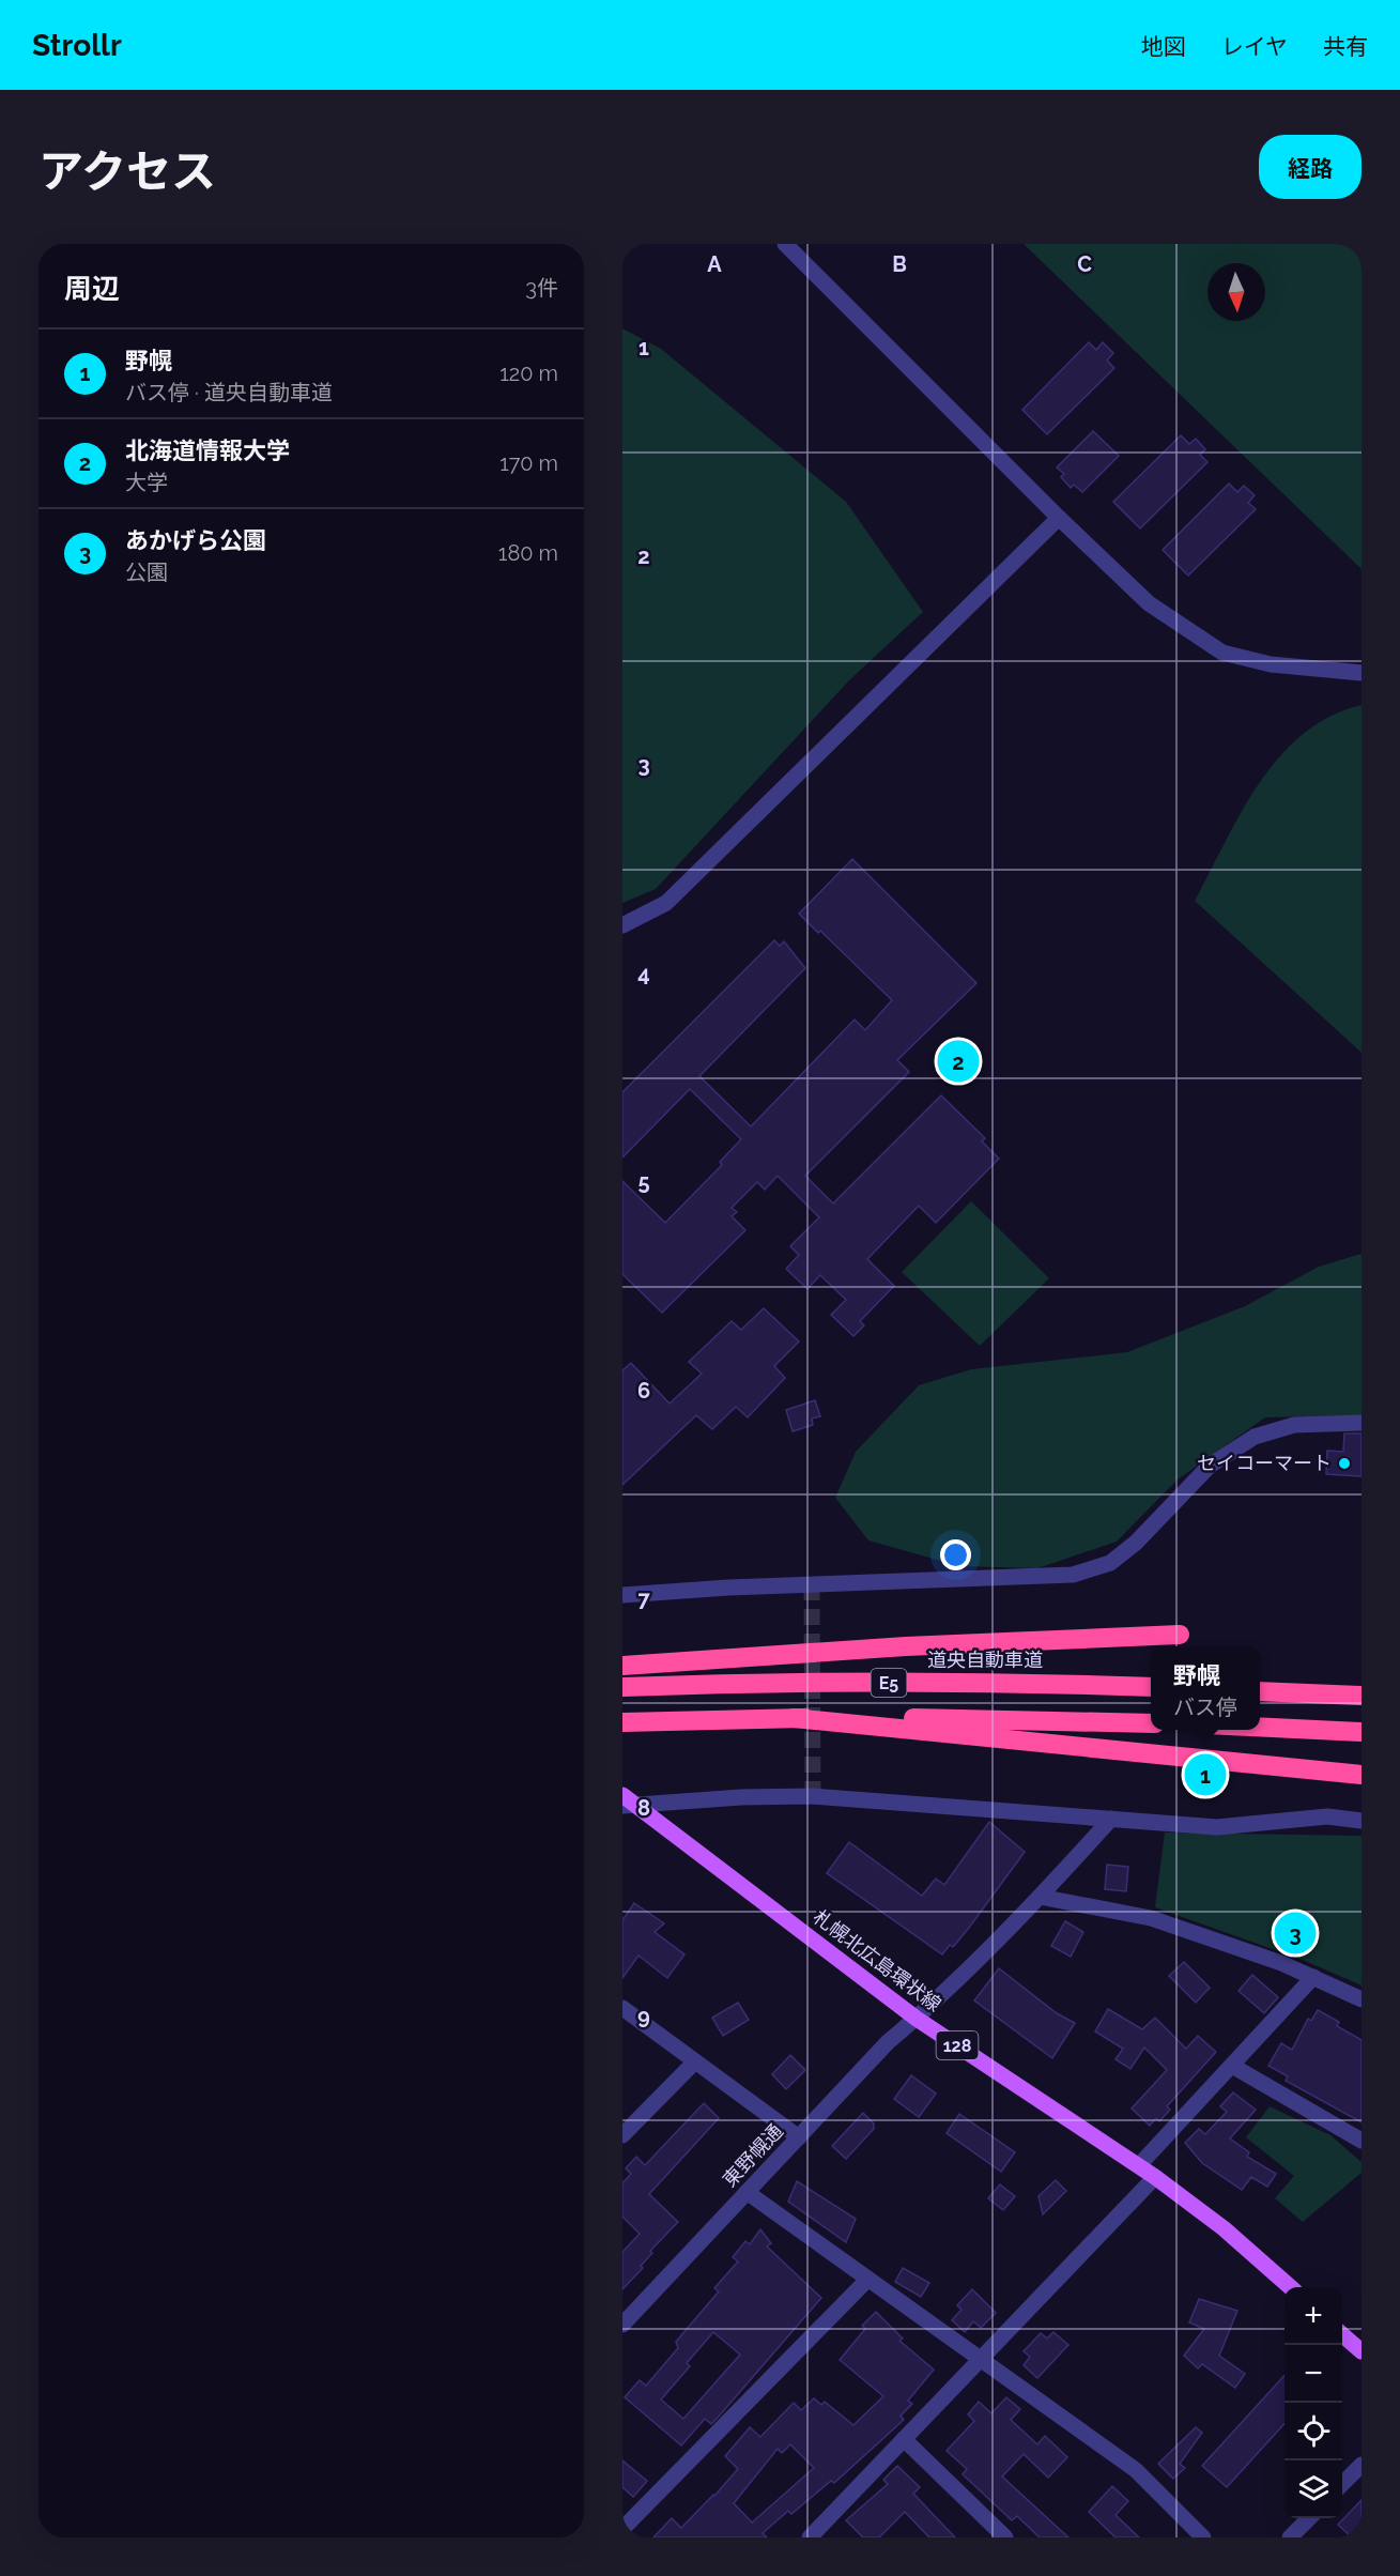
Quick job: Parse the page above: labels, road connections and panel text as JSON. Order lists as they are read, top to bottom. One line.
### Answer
{"streets":{"highway":["道央自動車道","E5"],"main road":["札幌北広島環状線","128"],"street":["東野幌通"]},"crossings":[["札幌北広島環状線","東野幌通"]],"places":["セイコーマート"],"north":"bottom","page":{"header":"Strollr","nav":["地図","レイヤ","共有"],"title":"アクセス","buttons":"経路","heading":["周辺","3件"],"list":[{"mark":"1","name":"野幌","note":"バス停 · 道央自動車道","value":"120 m"},{"mark":"2","name":"北海道情報大学","note":"大学","value":"170 m"},{"mark":"3","name":"あかげら公園","note":"公園","value":"180 m"}],"pins":["2","1","3"],"popup":["野幌","バス停"],"map_buttons":["+","−"]},"grid":{"columns":["A","B","C"],"rows":["1","2","3","4","5","6","7","8","9"]}}
